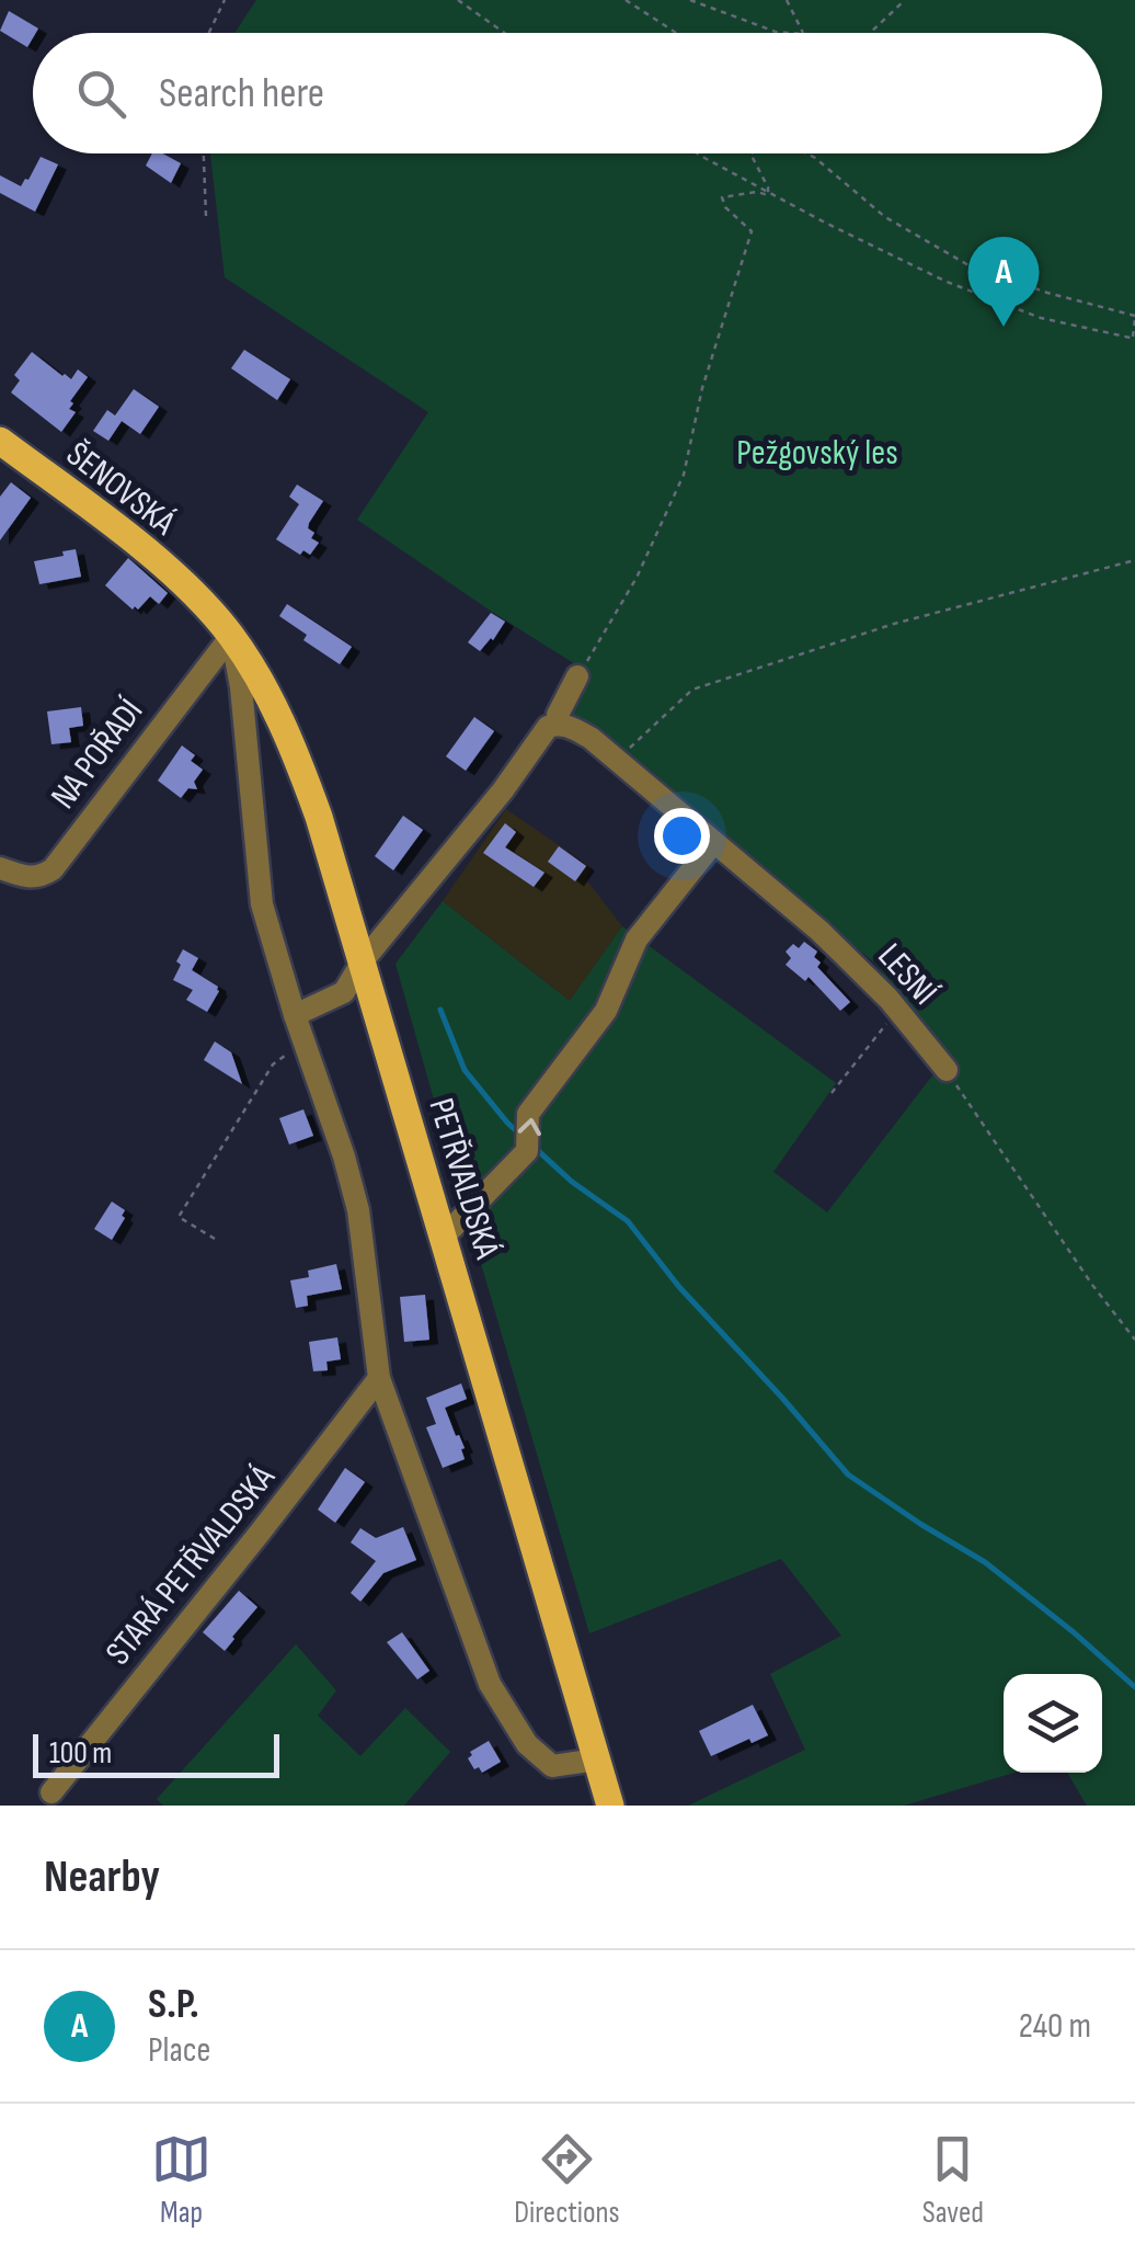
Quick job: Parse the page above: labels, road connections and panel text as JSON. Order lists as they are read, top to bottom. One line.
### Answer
{"streets":{"main road":["ŠENOVSKÁ","PETŘVALDSKÁ"],"street":["NA POŘADÍ","LESNÍ","STARÁ PETŘVALDSKÁ"]},"crossings":[["ŠENOVSKÁ","PETŘVALDSKÁ"],["NA POŘADÍ","PETŘVALDSKÁ"]],"parks":["Pežgovský les"],"scale_bar":"100 m","page":{"search":"Search here","pins":"A","scale":"100 m","heading":"Nearby","list":[{"mark":"A","name":"S.P.","note":"Place","value":"240 m"}],"nav":["Map","Directions","Saved"]}}
